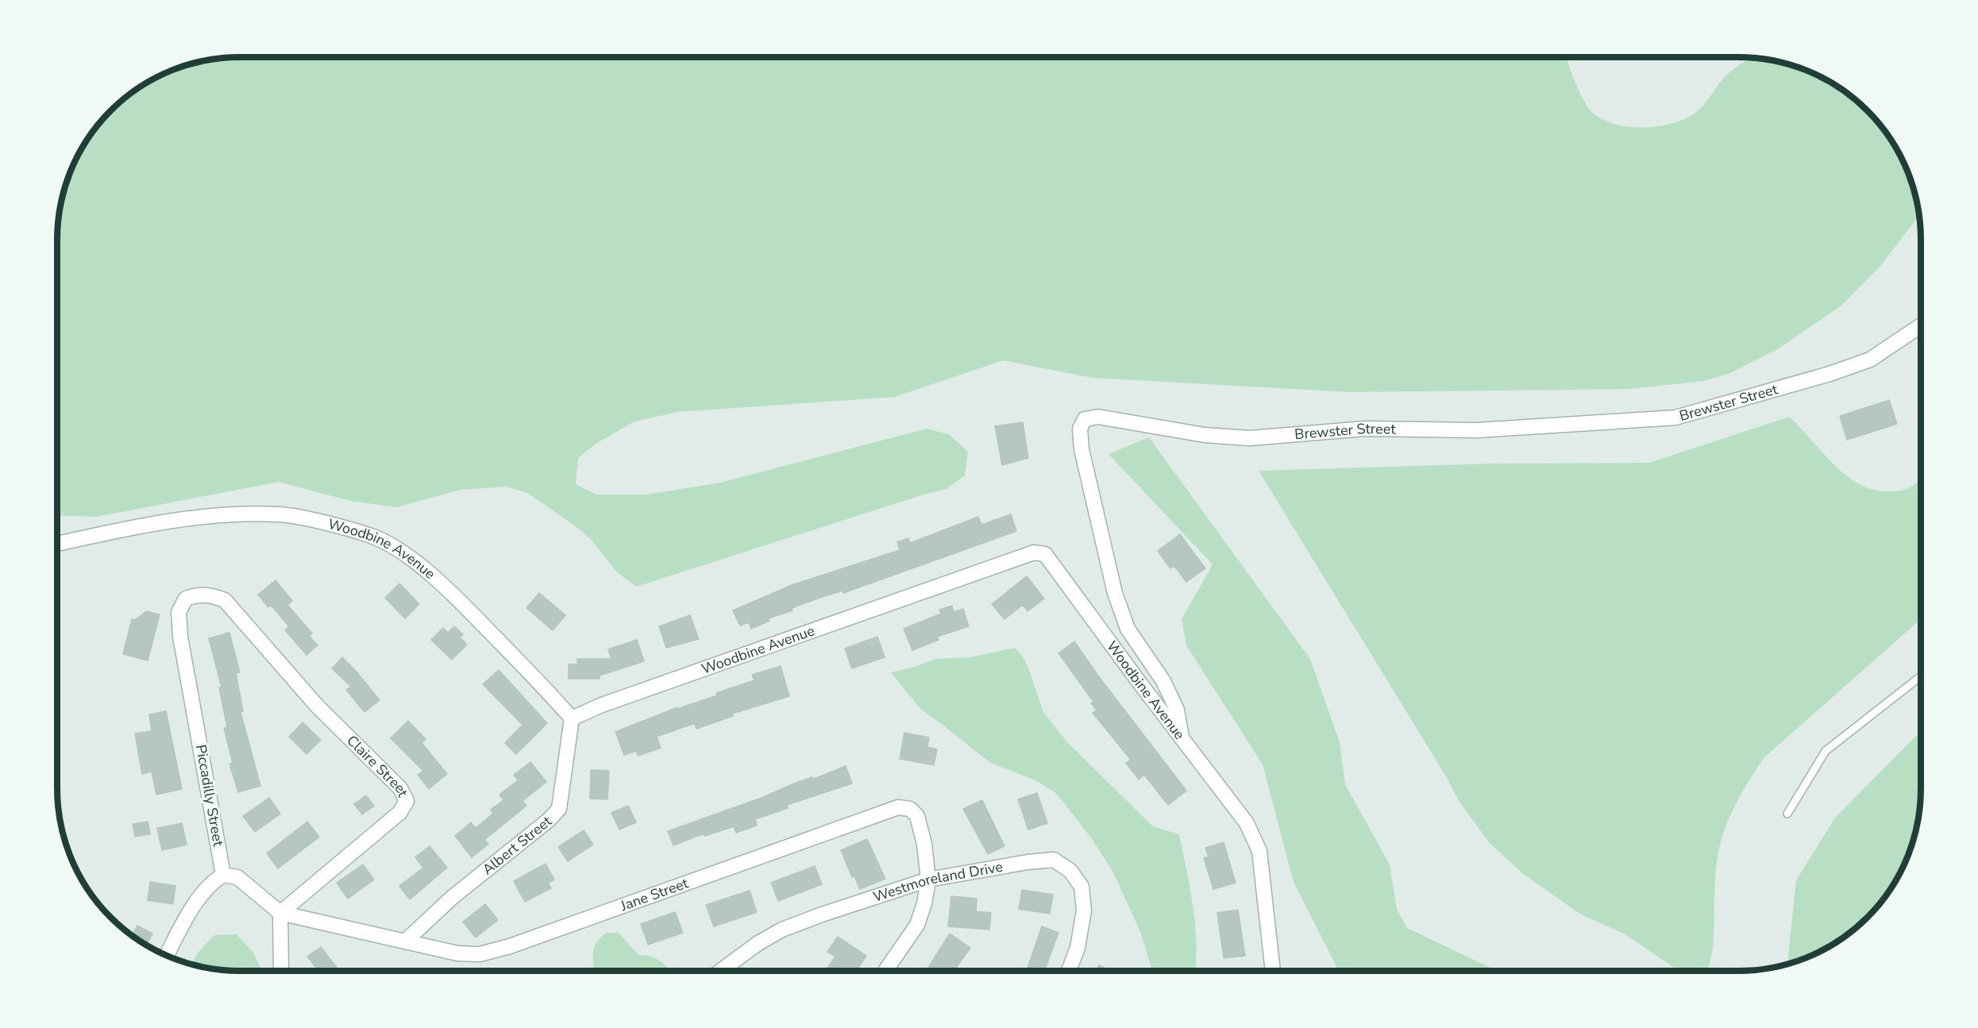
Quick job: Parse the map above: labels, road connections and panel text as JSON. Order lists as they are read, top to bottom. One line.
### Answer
{"streets":{"street":["Brewster Street","Woodbine Avenue","Claire Street","Piccadilly Street","Albert Street","Westmoreland Drive","Jane Street"]},"crossings":[["Brewster Street","Woodbine Avenue"],["Woodbine Avenue","Albert Street"],["Claire Street","Piccadilly Street"],["Claire Street","Jane Street"],["Piccadilly Street","Jane Street"],["Albert Street","Jane Street"],["Westmoreland Drive","Jane Street"]]}
